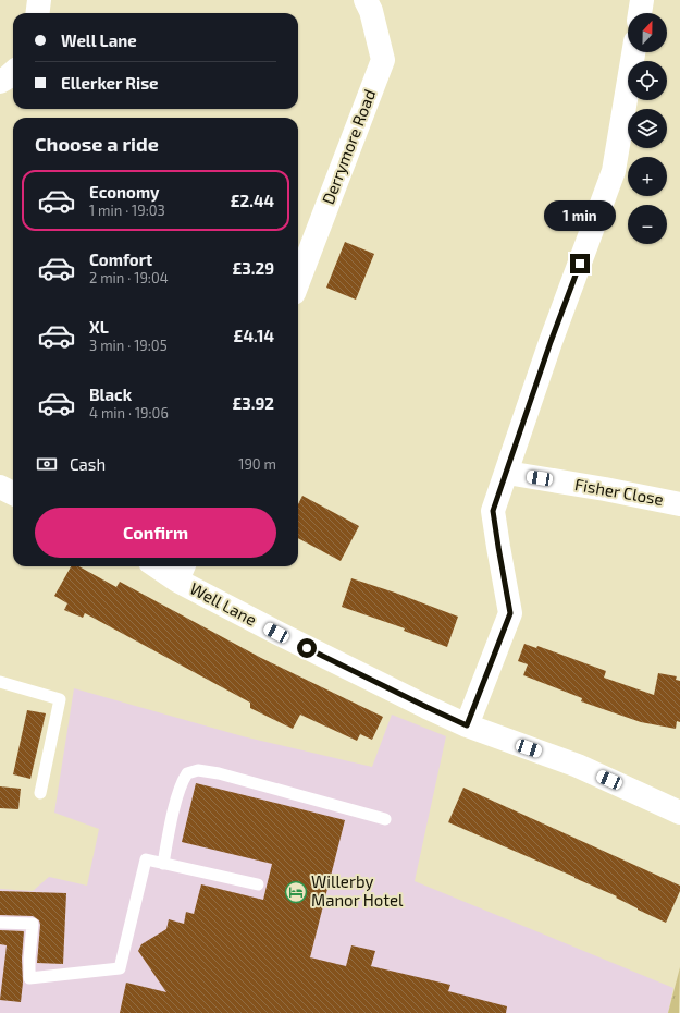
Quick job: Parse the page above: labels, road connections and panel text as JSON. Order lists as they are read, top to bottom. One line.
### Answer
{"streets":{"street":["Derrymore Road","Fisher Close","Well Lane"]},"places":{"hotel":["Willerby Manor Hotel"]},"north":"top","page":{"map_buttons":["+","−"],"banner":["Well Lane","Ellerker Rise"],"heading":"Choose a ride","list":[{"name":"Economy","note":"1 min · 19:03","value":"£2.44"},{"name":"Comfort","note":"2 min · 19:04","value":"£3.29"},{"name":"XL","note":"3 min · 19:05","value":"£4.14"},{"name":"Black","note":"4 min · 19:06","value":"£3.92"}],"bubble":"1 min","pay":["Cash","190 m"],"buttons":"Confirm"}}
